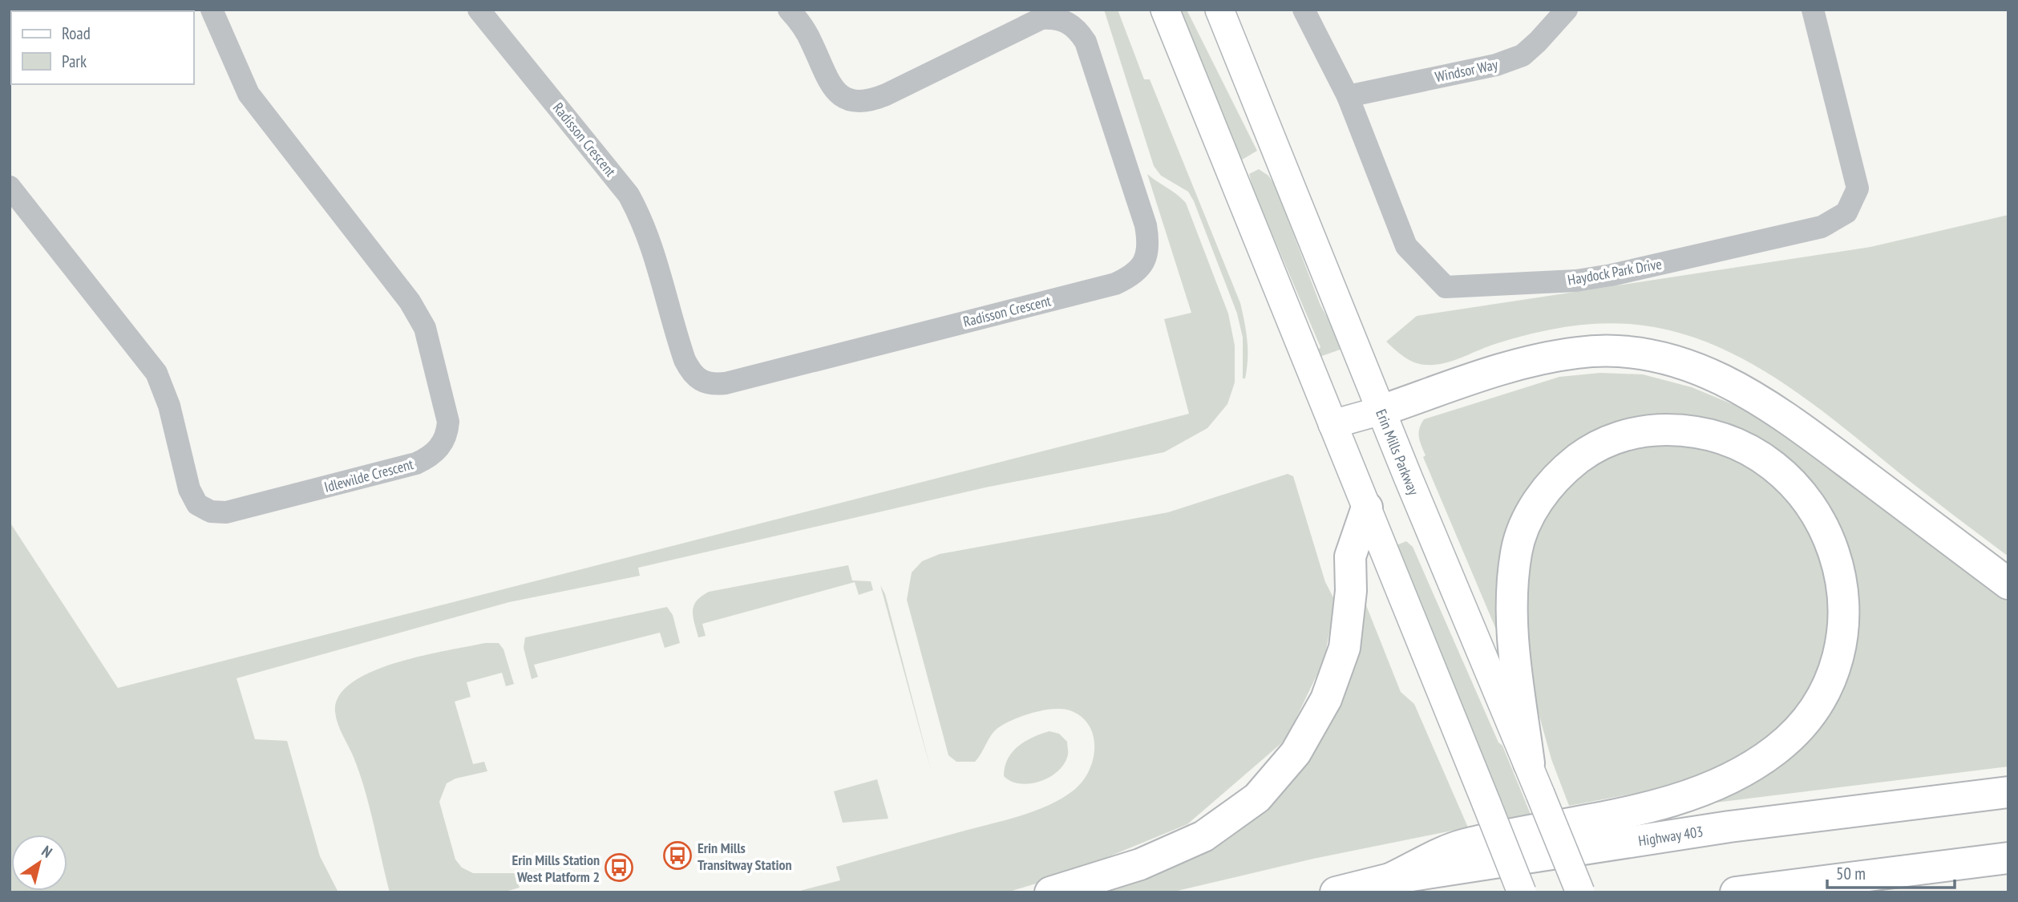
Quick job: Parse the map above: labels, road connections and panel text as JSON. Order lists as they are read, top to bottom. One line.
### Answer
{"streets":{"highway":["Highway 403"],"main road":["Erin Mills Parkway"],"street":["Windsor Way","Radisson Crescent","Haydock Park Drive","Idlewilde Crescent"]},"crossings":[["Windsor Way","Haydock Park Drive"]],"places":{"bus stop":["Erin Mills Transitway Station","Erin Mills Station West Platform 2"]},"legend":["Road","Park"],"scale_bar":"50 m","north":"top right"}
